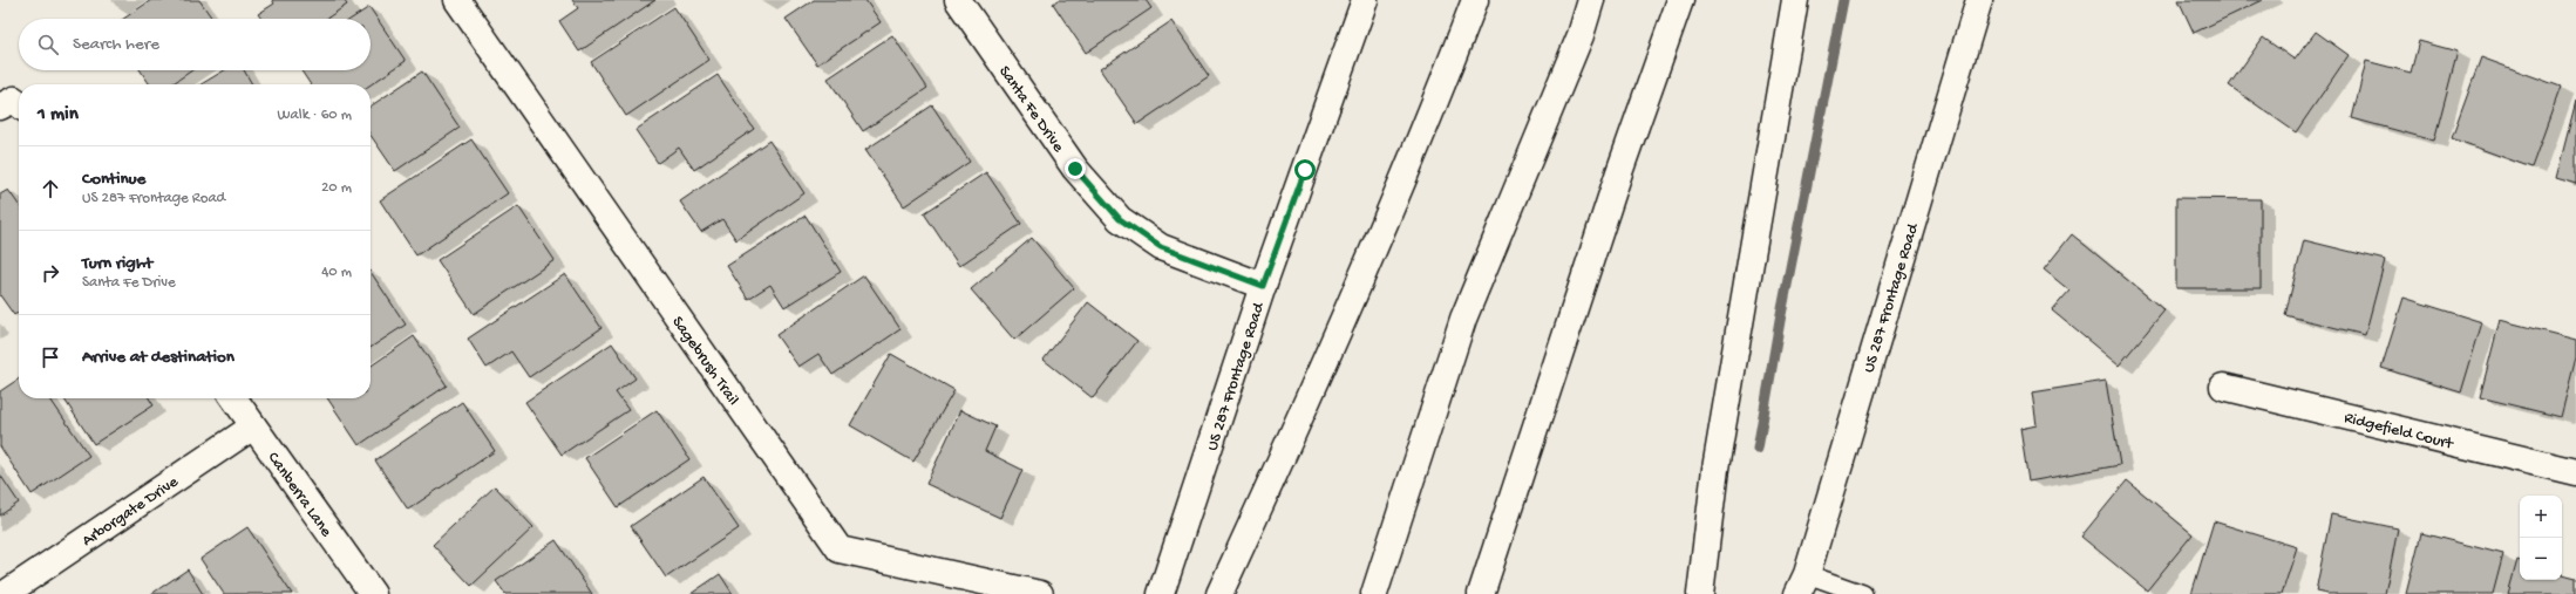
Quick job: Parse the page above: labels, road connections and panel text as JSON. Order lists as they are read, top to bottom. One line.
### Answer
{"streets":{"main road":["Santa Fe Drive","US 287 Frontage Road","Sagebrush Trail","Ridgefield Court","Canberra Lane","Arborgate Drive"]},"crossings":[["Santa Fe Drive","US 287 Frontage Road"],["Canberra Lane","Arborgate Drive"]],"page":{"search":"Search here","heading":["1 min","Walk · 60 m"],"list":[["Continue","US 287 Frontage Road","20 m"],["Turn right","Santa Fe Drive","40 m"],"Arrive at destination"],"map_buttons":["+","−"]}}
